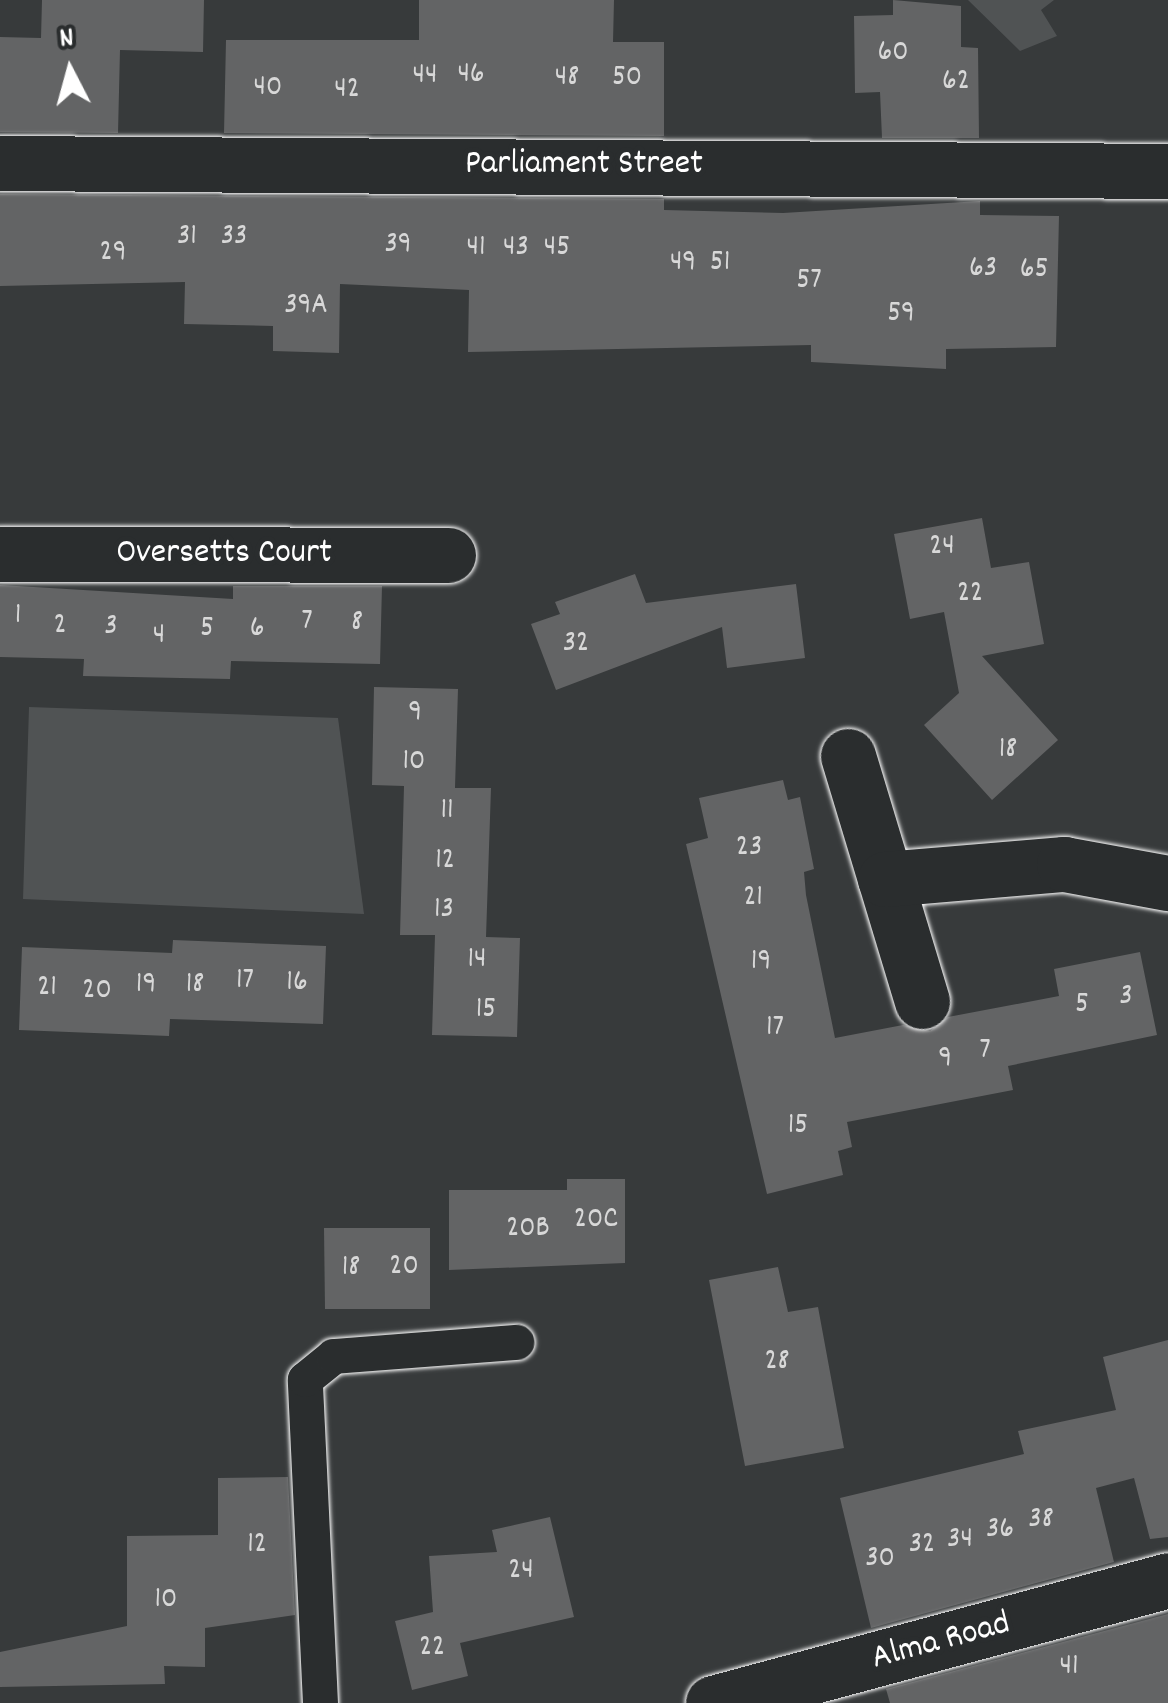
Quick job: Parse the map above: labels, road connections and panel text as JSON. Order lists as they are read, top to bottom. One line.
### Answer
{"streets":{"street":["Parliament Street","Oversetts Court","Alma Road"]},"house_numbers":["60","46","44","48","50","62","40","42","31","33","39","41","43","45","29","49","51","63","65","57","39A","59","24","22","1","7","8","2","3","5","6","4","32","9","18","10","11","23","12","21","13","14","19","17","16","19","18","21","20","3","5","15","17","7","9","15","20C","20B","20","18","28","38","36","34","12","32","30","24","10","22","41"],"north":"top"}
